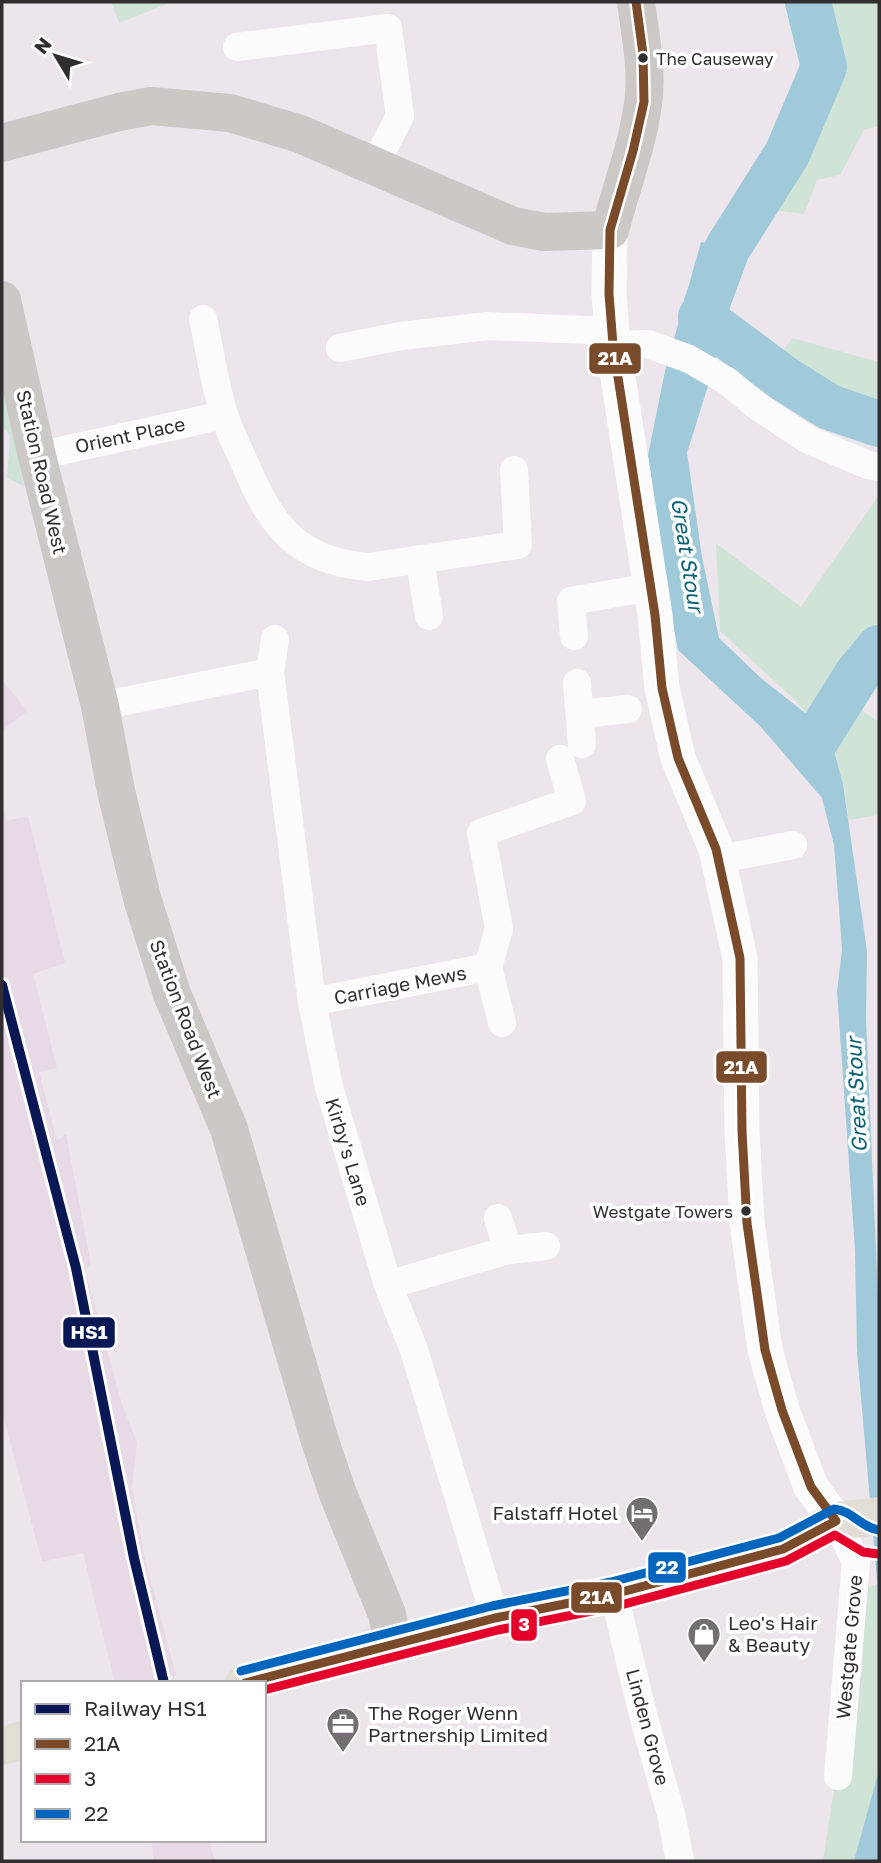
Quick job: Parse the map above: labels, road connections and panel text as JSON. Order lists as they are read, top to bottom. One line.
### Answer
{"streets":{"main road":["Station Road West"],"street":["Orient Place","Carriage Mews","Kirby's Lane","Westgate Grove","Linden Grove"]},"crossings":[["Orient Place","Station Road West"],["Carriage Mews","Kirby's Lane"]],"water":["Great Stour"],"places":{"other":["The Causeway","Westgate Towers"],"hotel":["Falstaff Hotel"],"shop":["Leo's Hair & Beauty"],"office":["The Roger Wenn Partnership Limited"]},"lines":["transit line 21A","rail line HS1","transit line 22","transit line 3"],"legend":["Railway HS1","21A","3","22"],"north":"top left"}
